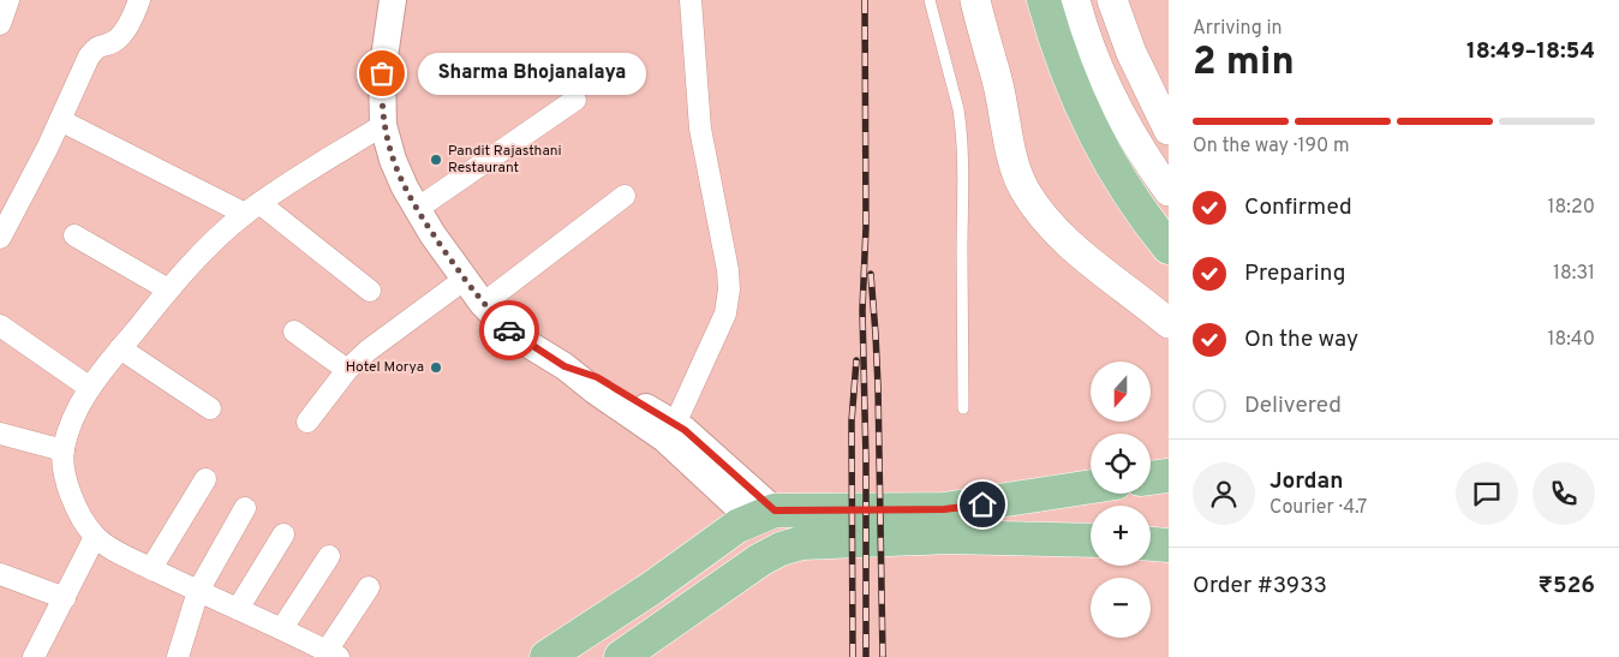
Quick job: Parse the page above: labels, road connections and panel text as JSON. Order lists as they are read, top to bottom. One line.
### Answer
{"places":["Sharma Bhojanalaya","Pandit Rajasthani Restaurant","Hotel Morya"],"north":"bottom","page":{"heading":["2 min","Arriving in","18:49–18:54"],"panel":["Jordan","Courier · 4.7","Order #3933","₹526"],"bubble":"Sharma Bhojanalaya","bar":"On the way · 190 m","list":[["Confirmed","18:20"],["Preparing","18:31"],["On the way","18:40"],"Delivered"],"map_buttons":["+","−"]}}
